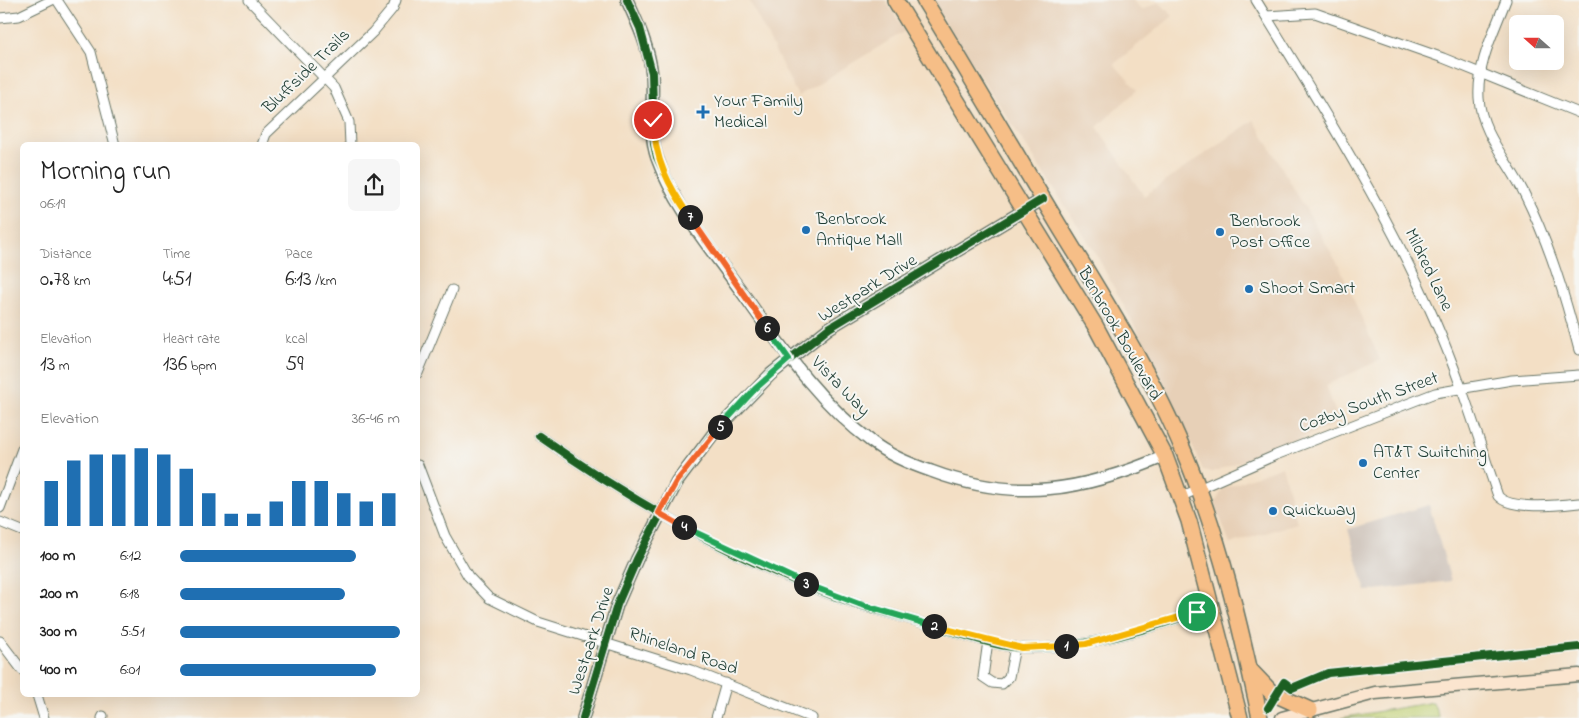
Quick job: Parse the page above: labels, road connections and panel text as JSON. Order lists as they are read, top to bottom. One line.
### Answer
{"streets":{"highway":["Benbrook Boulevard"],"street":["Bluffside Trails","Mildred Lane","Westpark Drive","Vista Way","Cozby South Street","Rhineland Road"]},"crossings":[["Mildred Lane","Cozby South Street"],["Westpark Drive","Benbrook Boulevard"],["Westpark Drive","Vista Way"],["Westpark Drive","Rhineland Road"],["Benbrook Boulevard","Vista Way"],["Benbrook Boulevard","Cozby South Street"]],"places":{"health":["Your Family Medical"],"other":["Benbrook Antique Mall","Benbrook Post Office","Shoot Smart","AT&T Switching Center","Quickway"]},"north":"left","page":{"heading":["Morning run","06:19"],"pins":["7","6","5","4","3","2","1"],"stats":[["Distance","0.78 km"],["Time","4:51"],["Pace","6:13 /km"],["Elevation","13 m"],["Heart rate","136 bpm"],["kcal","59"]],"chart":["Elevation","36–46 m"],"list":[{"name":"100 m","note":"6:12"},{"name":"200 m","note":"6:18"},{"name":"300 m","note":"5:51"},{"name":"400 m","note":"6:01"}]}}
